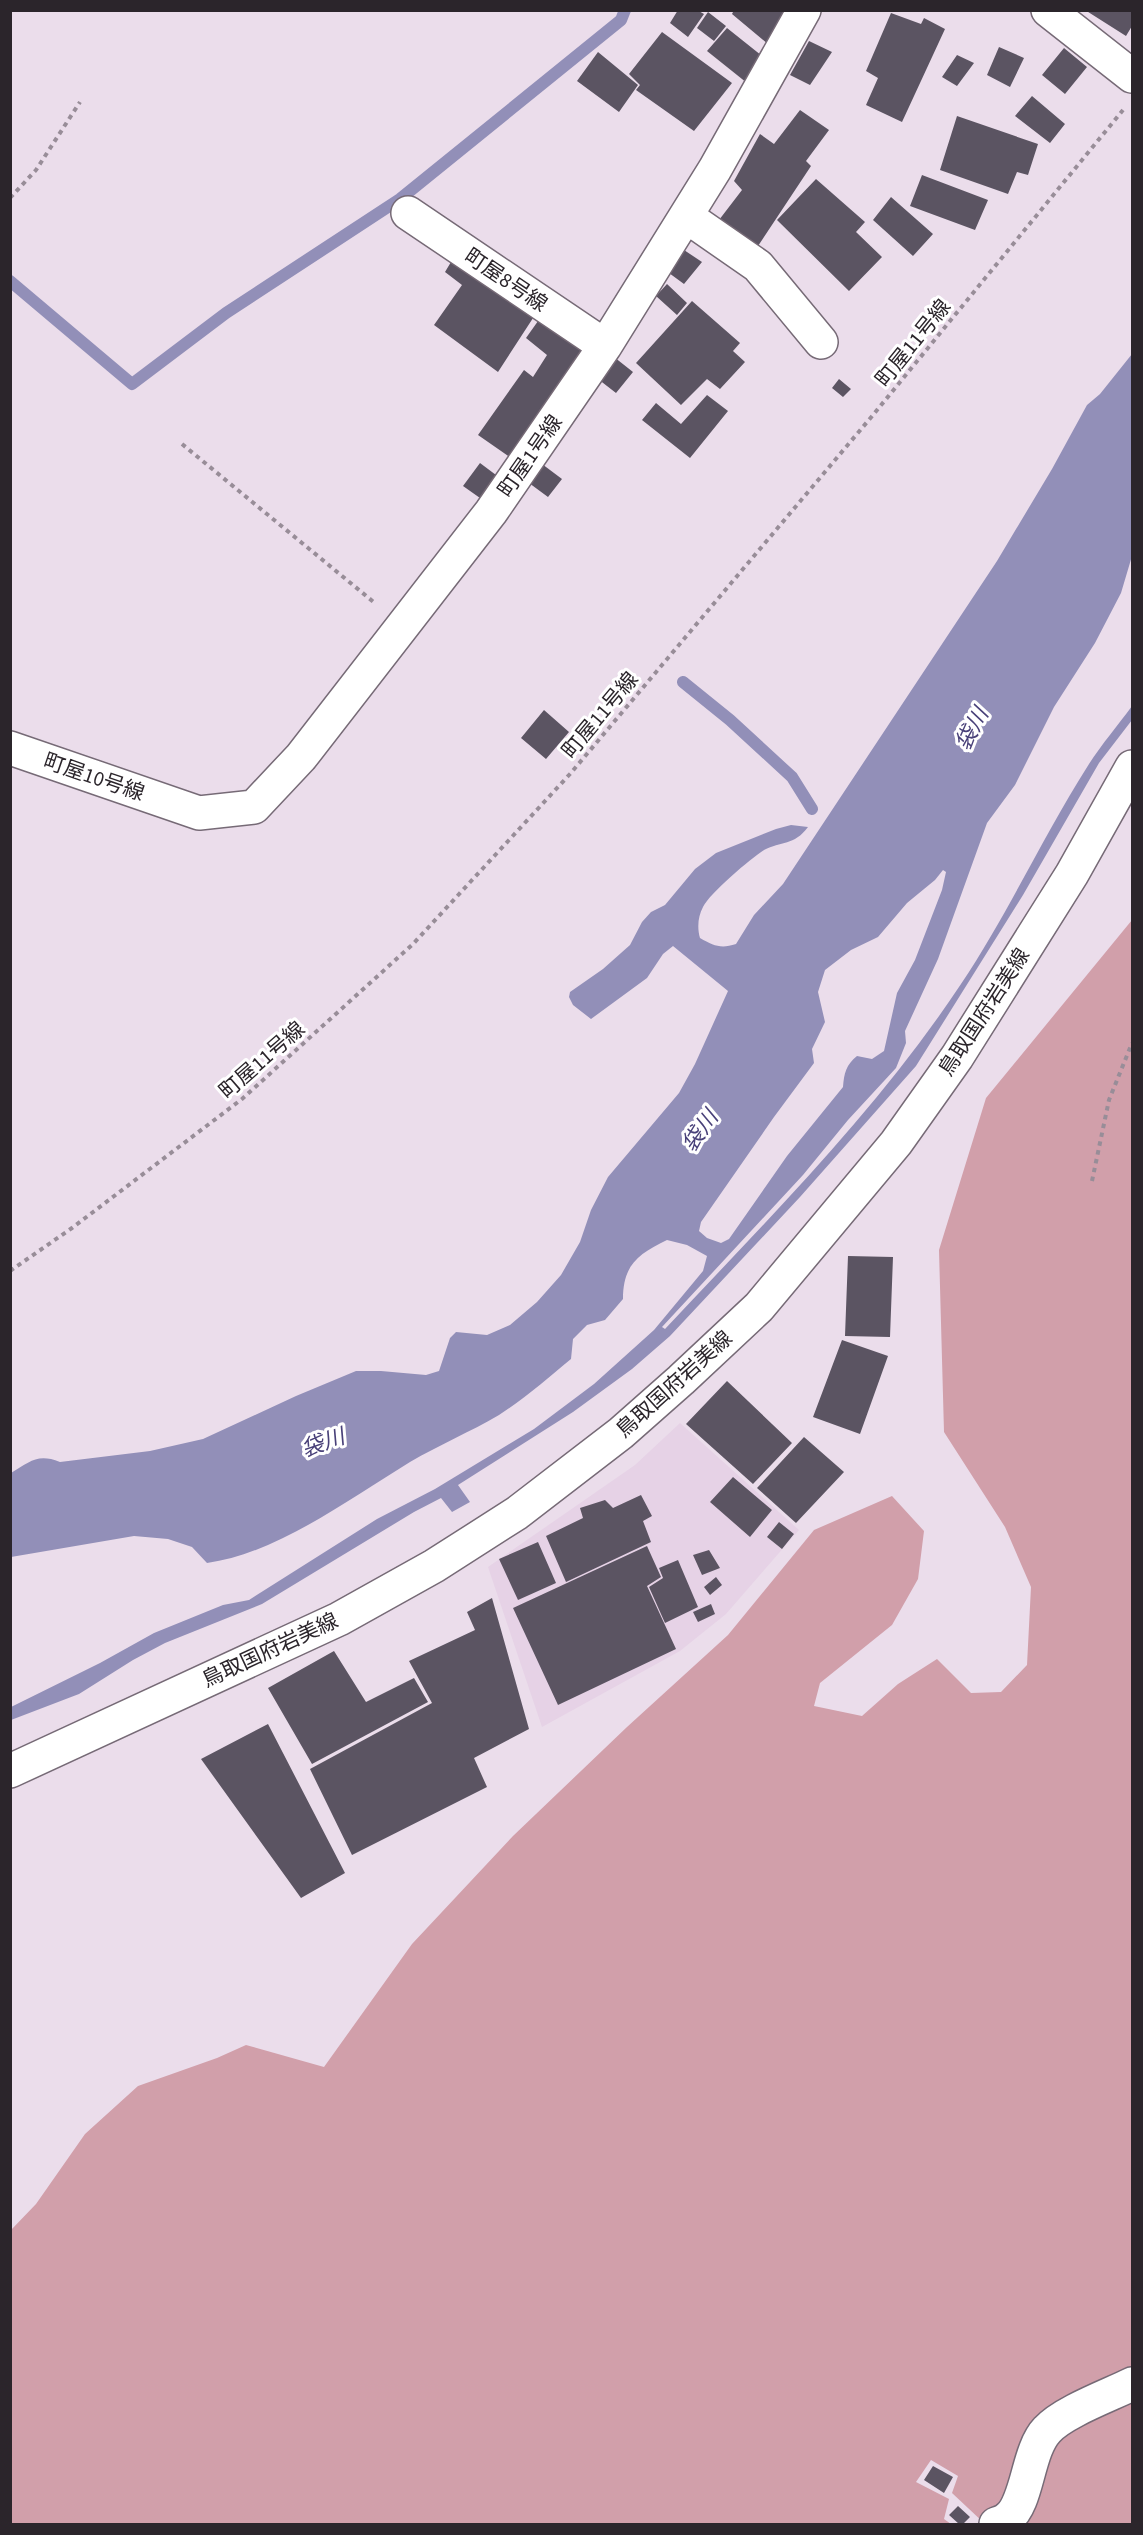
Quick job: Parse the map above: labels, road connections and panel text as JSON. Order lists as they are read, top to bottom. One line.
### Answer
{"streets":{"street":["町屋8号線","町屋1号線","町屋10号線","鳥取国府岩美線"],"path":["町屋11号線"]},"crossings":[["町屋8号線","町屋1号線"],["町屋1号線","町屋10号線"]],"water":["袋川"]}
